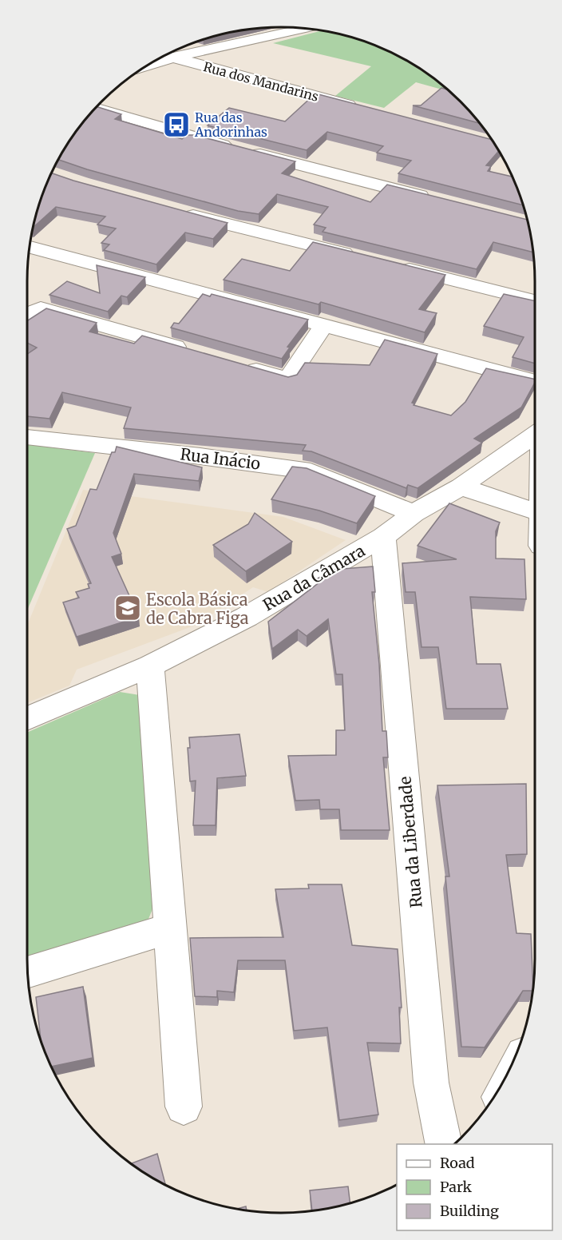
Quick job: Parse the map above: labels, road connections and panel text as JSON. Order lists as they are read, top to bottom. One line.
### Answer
{"streets":{"street":["Rua dos Mandarins","Rua Inácio","Rua da Câmara","Rua da Liberdade"]},"crossings":[["Rua Inácio","Rua da Câmara"],["Rua da Câmara","Rua da Liberdade"]],"places":{"bus stop":["Rua das Andorinhas"],"school or university":["Escola Básica de Cabra Figa"]},"legend":["Road","Park","Building"]}
